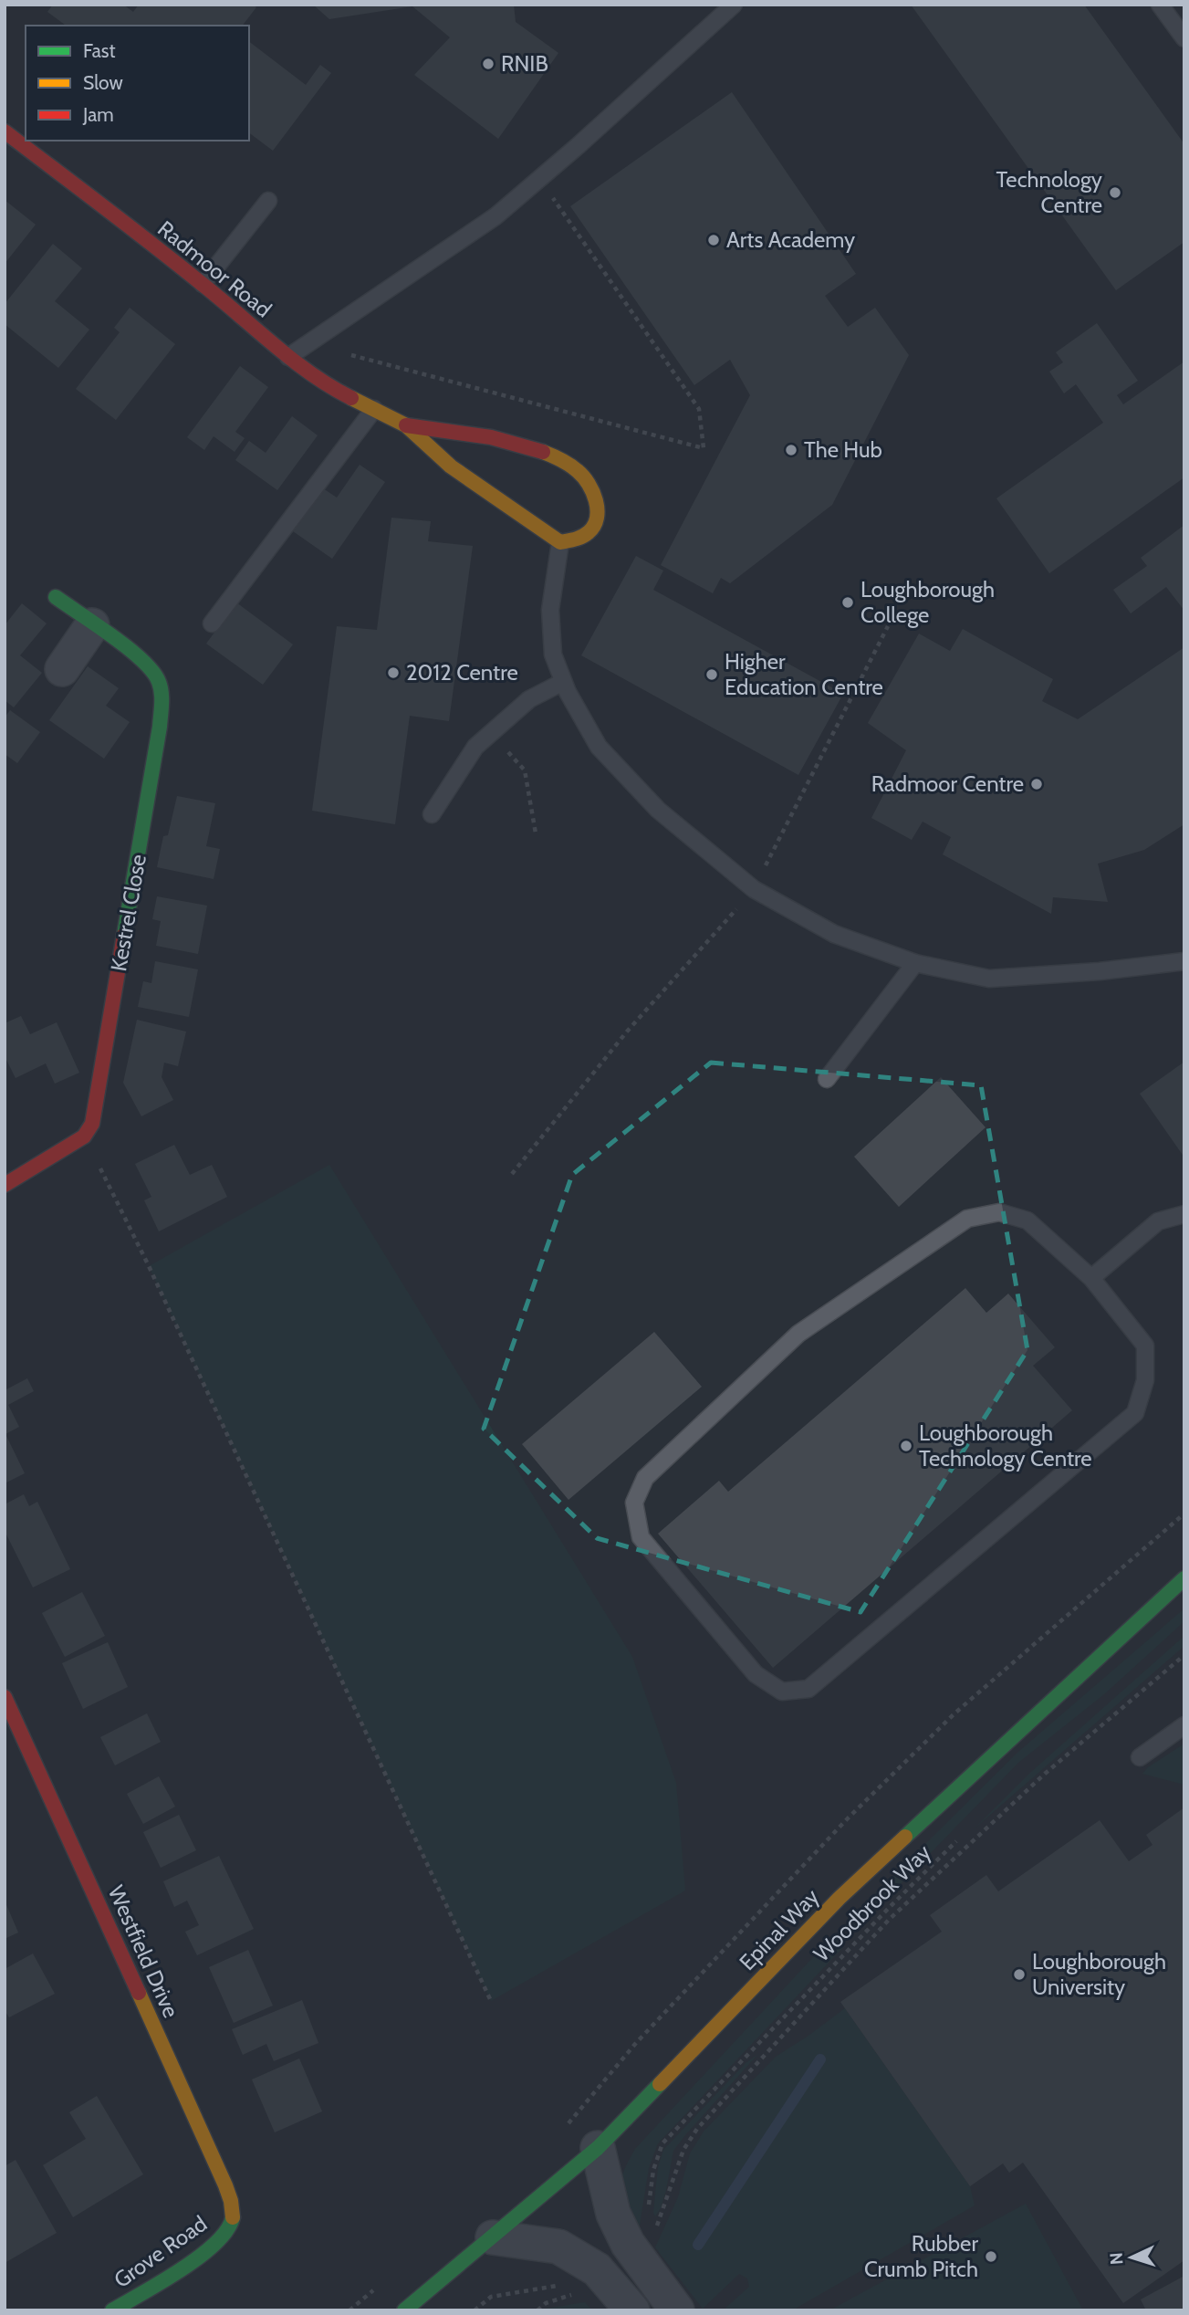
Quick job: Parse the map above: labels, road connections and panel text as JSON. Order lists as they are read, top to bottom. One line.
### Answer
{"streets":{"street":["Radmoor Road","Kestrel Close","Epinal Way","Westfield Drive","Grove Road"],"path":["Woodbrook Way"]},"crossings":[["Westfield Drive","Grove Road"]],"places":["RNIB","Technology Centre","Arts Academy","The Hub","Loughborough College","2012 Centre","Higher Education Centre","Radmoor Centre","Loughborough Technology Centre","Loughborough University","Rubber Crumb Pitch"],"legend":["Fast","Slow","Jam"],"north":"left"}
